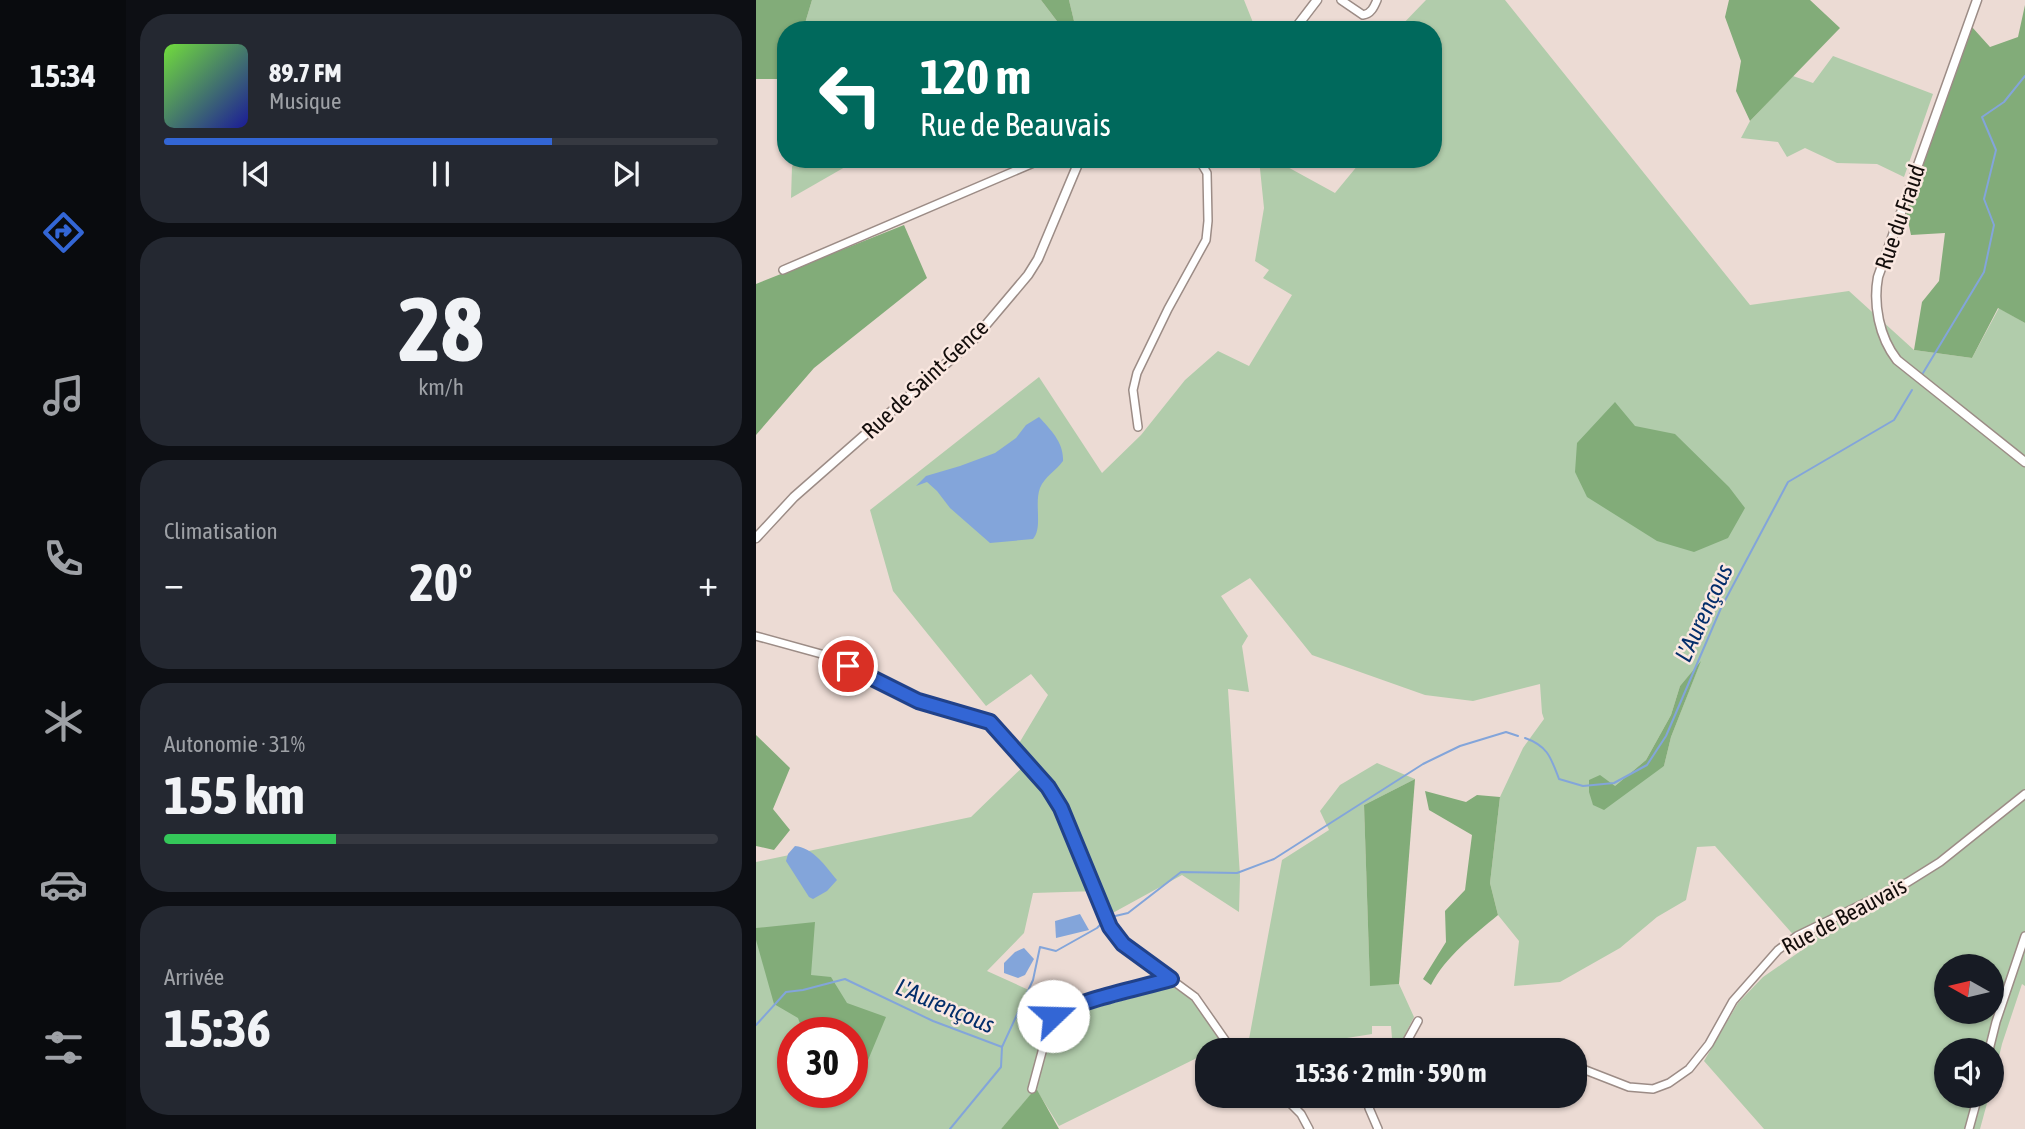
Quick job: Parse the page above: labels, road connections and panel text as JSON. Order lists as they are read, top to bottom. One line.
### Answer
{"streets":{"street":["Rue du Fraud","Rue de Saint-Gence","Rue de Beauvais"]},"water":["L'Aurençous"],"north":"left","page":{"tabs":"15:34","turn":["120 m","Rue de Beauvais"],"song":["89.7 FM","Musique"],"tile":[["28","km/h"],"Climatisation",["Autonomie · 31%","155 km"],["Arrivée","15:36"]],"heat":["−","20°","+"],"limit":"30","trip":"15:36 · 2 min · 590 m"}}
